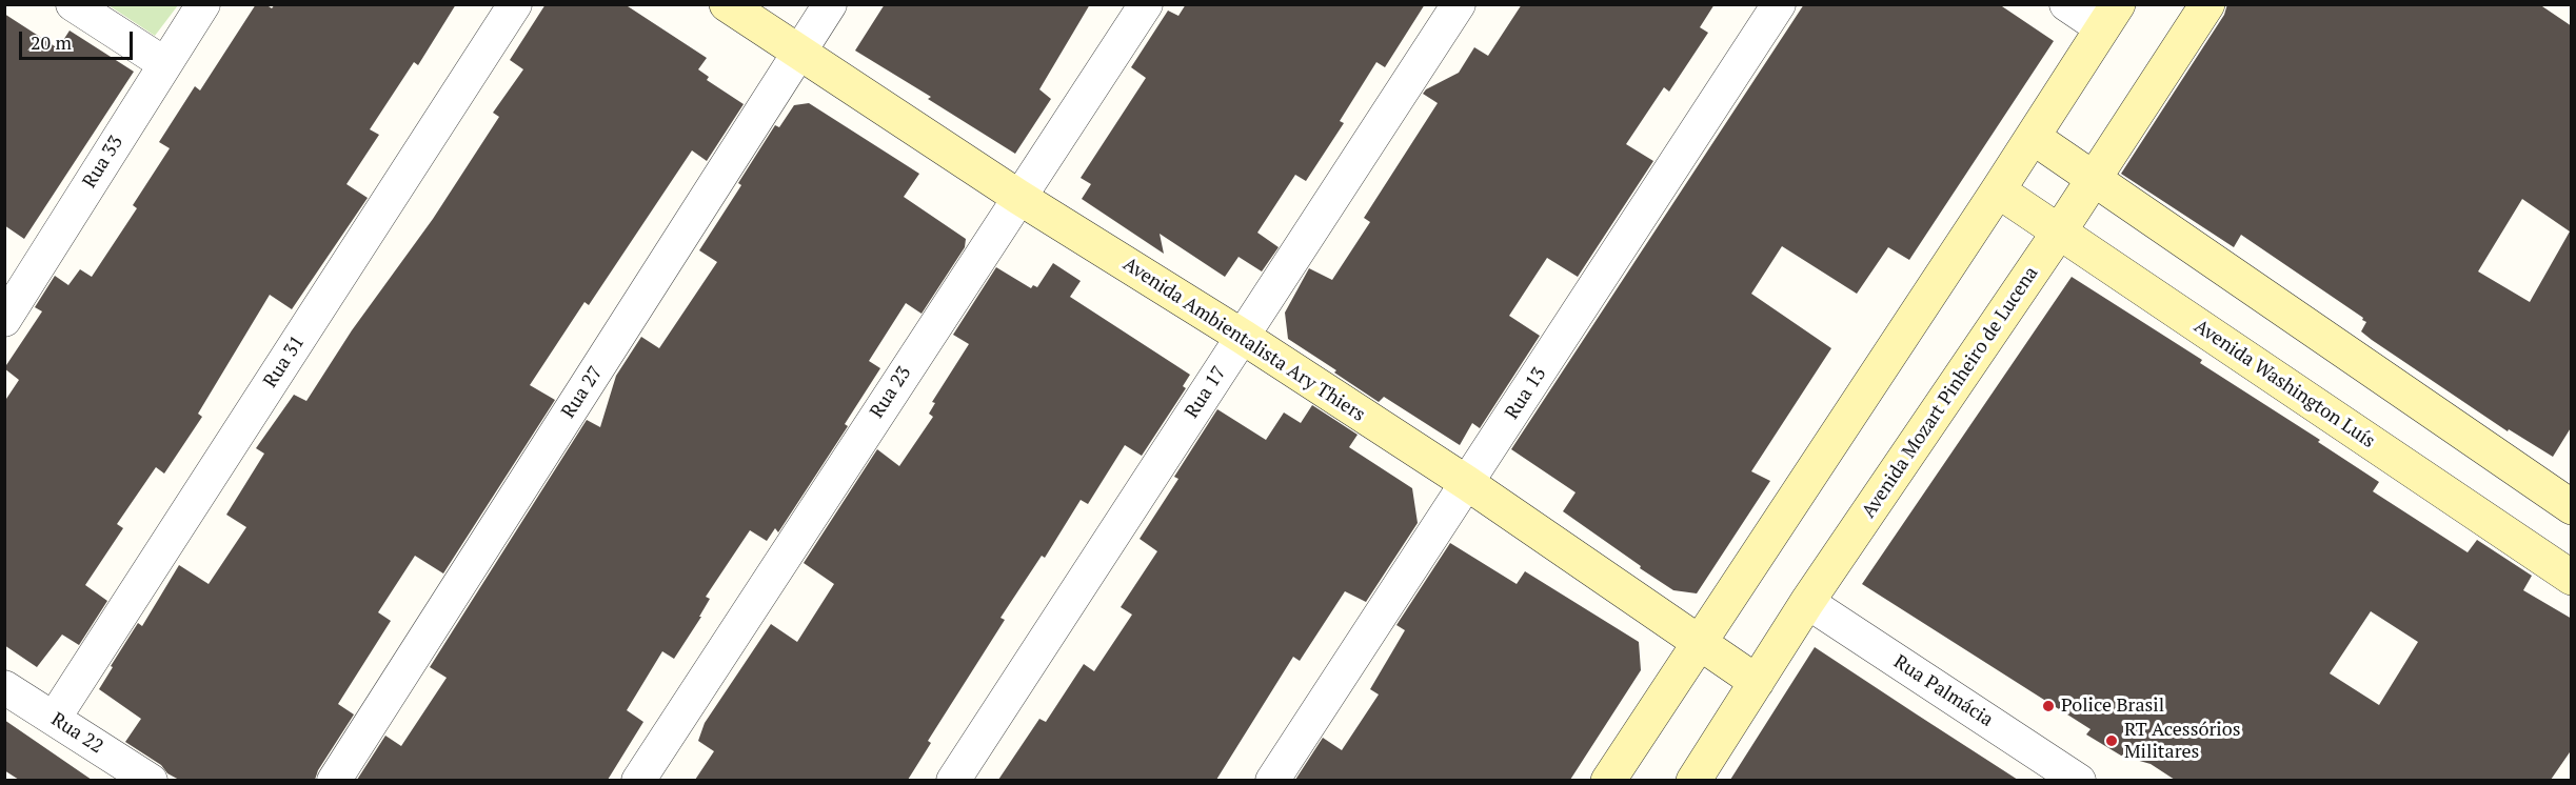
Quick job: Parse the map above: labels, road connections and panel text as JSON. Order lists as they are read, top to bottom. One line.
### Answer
{"streets":{"street":["Rua 33","Avenida Ambientalista Ary Thiers","Rua 31","Avenida Washington Luís","Rua 27","Rua 23","Rua 17","Avenida Mozart Pinheiro de Lucena","Rua 13","Rua Palmácia","Rua 22"]},"crossings":[["Avenida Ambientalista Ary Thiers","Rua 27"],["Avenida Ambientalista Ary Thiers","Rua 23"],["Avenida Ambientalista Ary Thiers","Rua 17"],["Avenida Ambientalista Ary Thiers","Avenida Mozart Pinheiro de Lucena"],["Avenida Ambientalista Ary Thiers","Rua 13"],["Rua 31","Rua 22"],["Avenida Washington Luís","Avenida Mozart Pinheiro de Lucena"],["Avenida Mozart Pinheiro de Lucena","Rua Palmácia"]],"places":["Police Brasil","RT Acessórios Militares"],"scale_bar":"20 m"}
